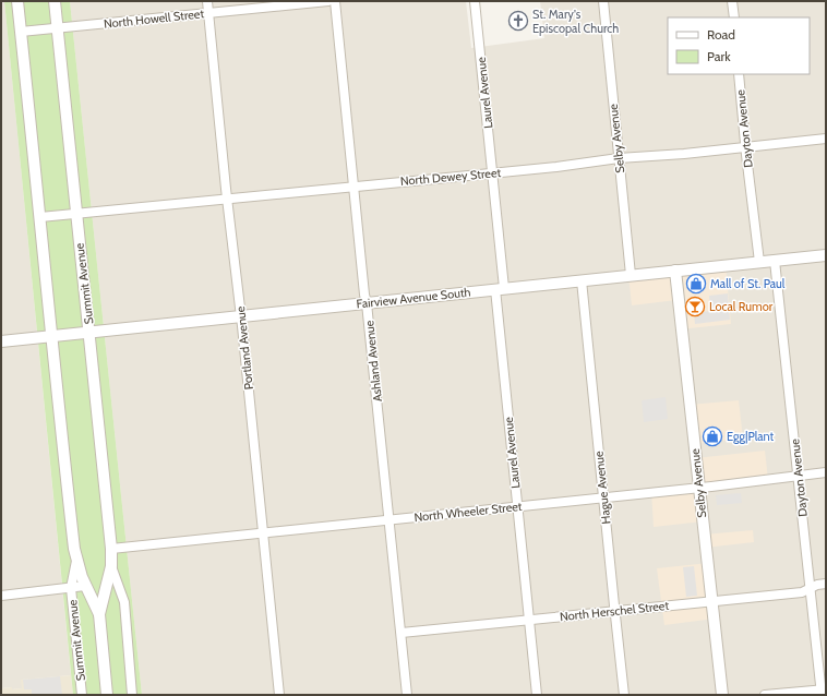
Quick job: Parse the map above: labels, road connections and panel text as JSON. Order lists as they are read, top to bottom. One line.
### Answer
{"streets":{"street":["North Howell Street","Laurel Avenue","Dayton Avenue","Selby Avenue","North Dewey Street","Summit Avenue","Fairview Avenue South","Portland Avenue","Ashland Avenue","Hague Avenue","North Wheeler Street","North Herschel Street"]},"crossings":[["North Howell Street","Summit Avenue"],["North Howell Street","Portland Avenue"],["Laurel Avenue","North Dewey Street"],["Laurel Avenue","Fairview Avenue South"],["Laurel Avenue","North Wheeler Street"],["Laurel Avenue","North Herschel Street"],["Dayton Avenue","North Dewey Street"],["Dayton Avenue","Fairview Avenue South"],["Dayton Avenue","North Wheeler Street"],["Dayton Avenue","North Herschel Street"],["Selby Avenue","North Dewey Street"],["Selby Avenue","Fairview Avenue South"],["Selby Avenue","North Wheeler Street"],["Selby Avenue","North Herschel Street"],["North Dewey Street","Summit Avenue"],["North Dewey Street","Portland Avenue"],["North Dewey Street","Ashland Avenue"],["Summit Avenue","Fairview Avenue South"],["Summit Avenue","North Wheeler Street"],["Fairview Avenue South","Portland Avenue"],["Fairview Avenue South","Ashland Avenue"],["Fairview Avenue South","Hague Avenue"],["Portland Avenue","North Wheeler Street"],["Ashland Avenue","North Wheeler Street"],["Ashland Avenue","North Herschel Street"],["Hague Avenue","North Wheeler Street"],["Hague Avenue","North Herschel Street"]],"places":{"church":["St. Mary's Episcopal Church"],"shop":["Mall of St. Paul","Egg|Plant"],"bar":["Local Rumor"]},"legend":["Road","Park"]}
